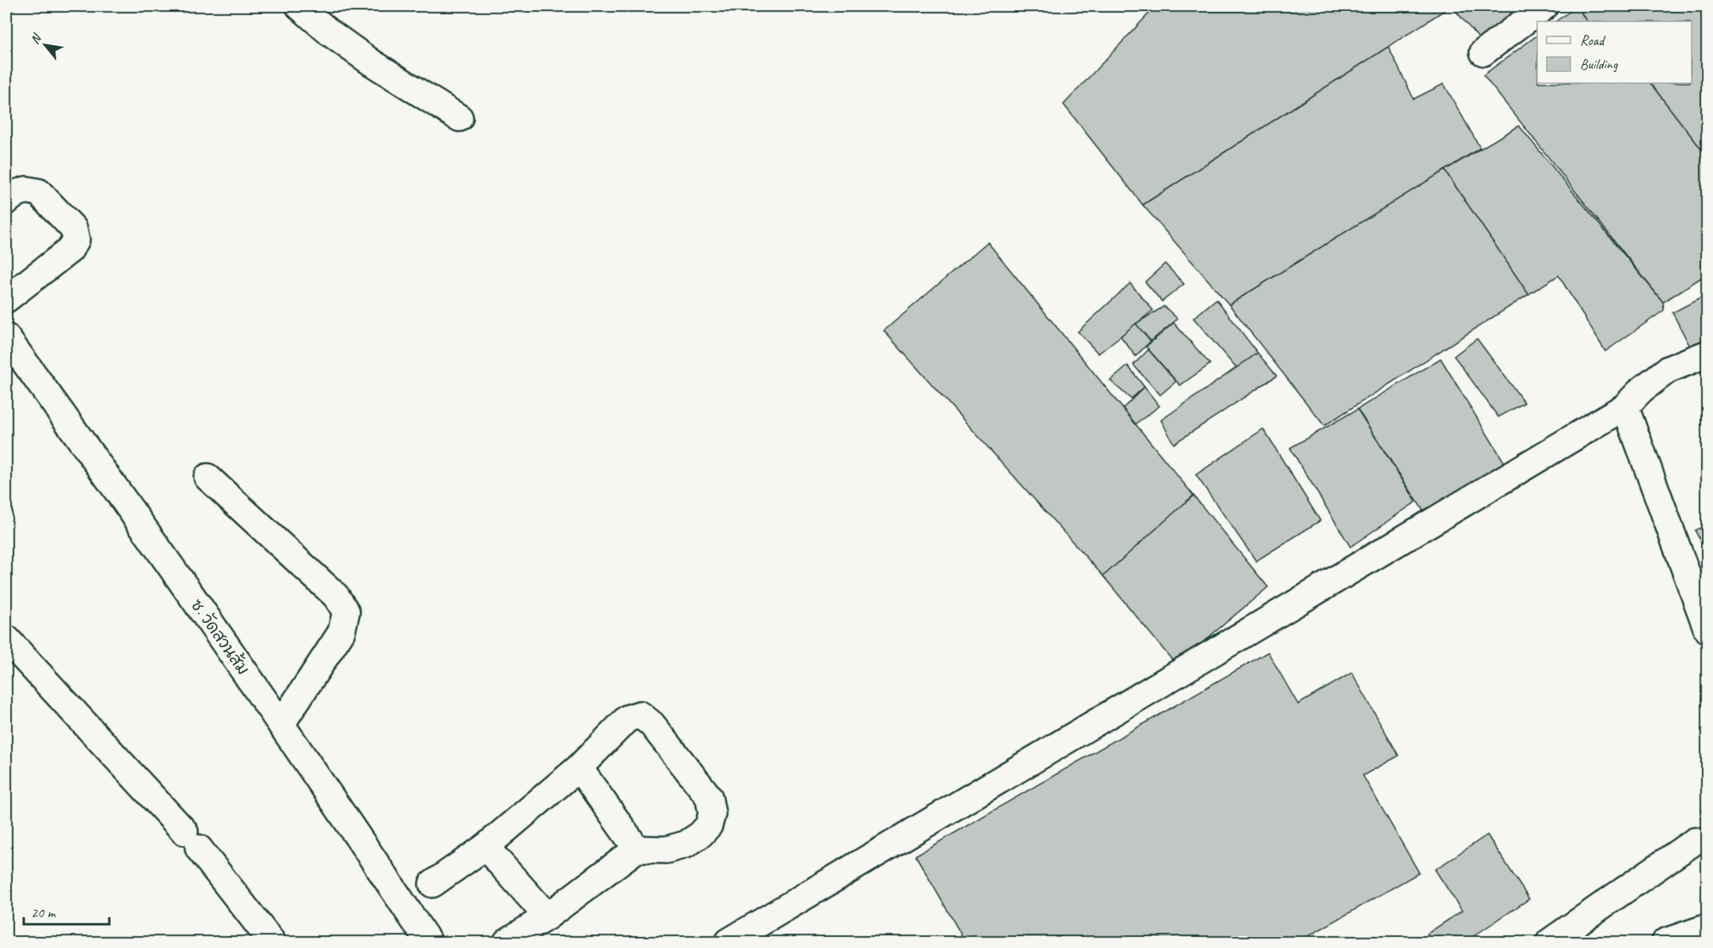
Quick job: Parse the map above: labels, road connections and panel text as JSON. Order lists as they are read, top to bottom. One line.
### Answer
{"streets":{"street":["ซ. วัดสวนส้ม"]},"legend":["Road","Building"],"scale_bar":"20 m","north":"top left"}
